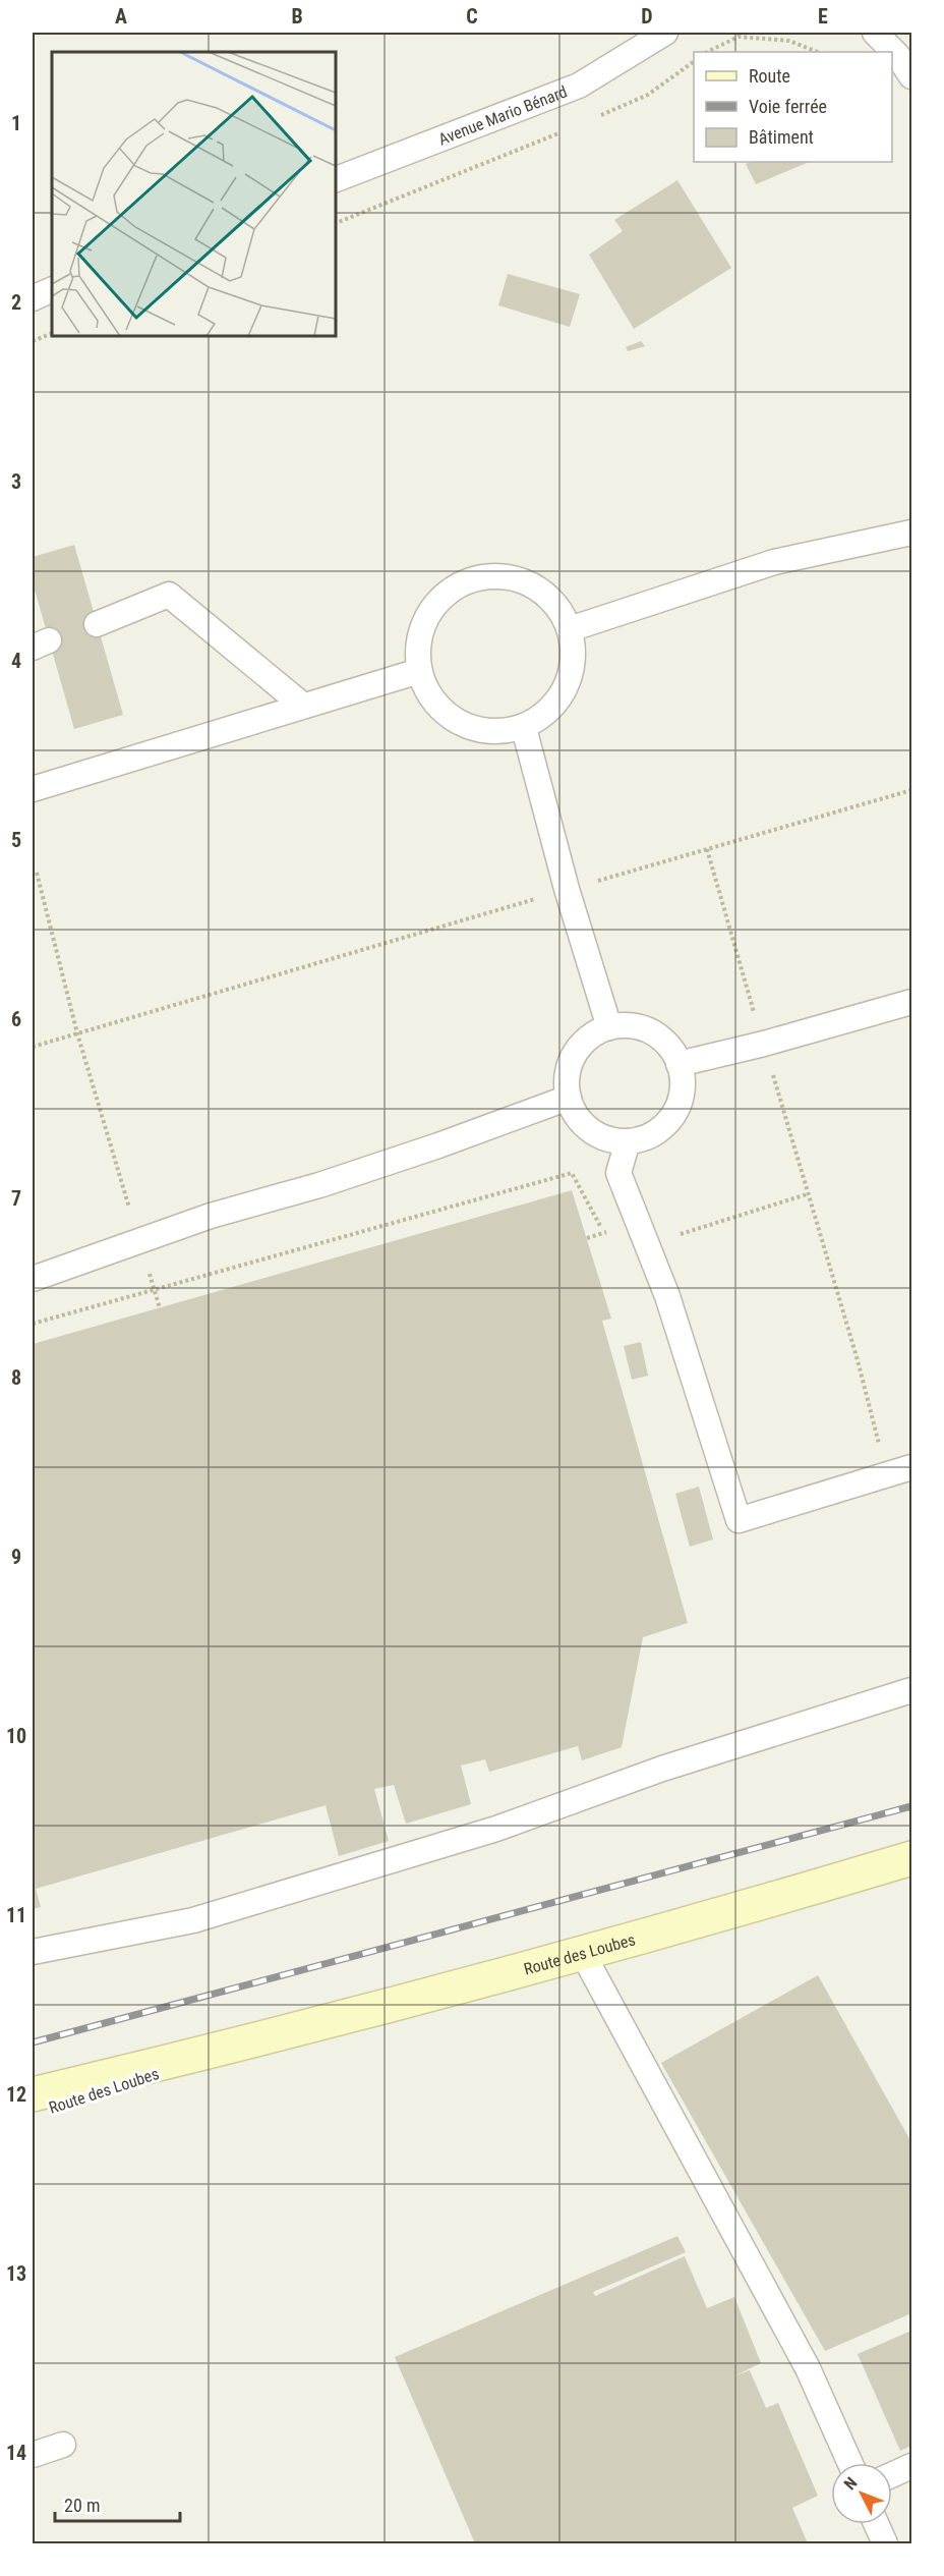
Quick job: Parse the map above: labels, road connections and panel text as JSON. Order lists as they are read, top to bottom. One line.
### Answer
{"streets":{"main road":["Route des Loubes"],"lane":["Avenue Mario Bénard"]},"legend":["Route","Voie ferrée","Bâtiment"],"scale_bar":"20 m","north":"top left","grid":{"columns":["A","B","C","D","E"],"rows":["1","2","3","4","5","6","7","8","9","10","11","12","13","14"]}}
